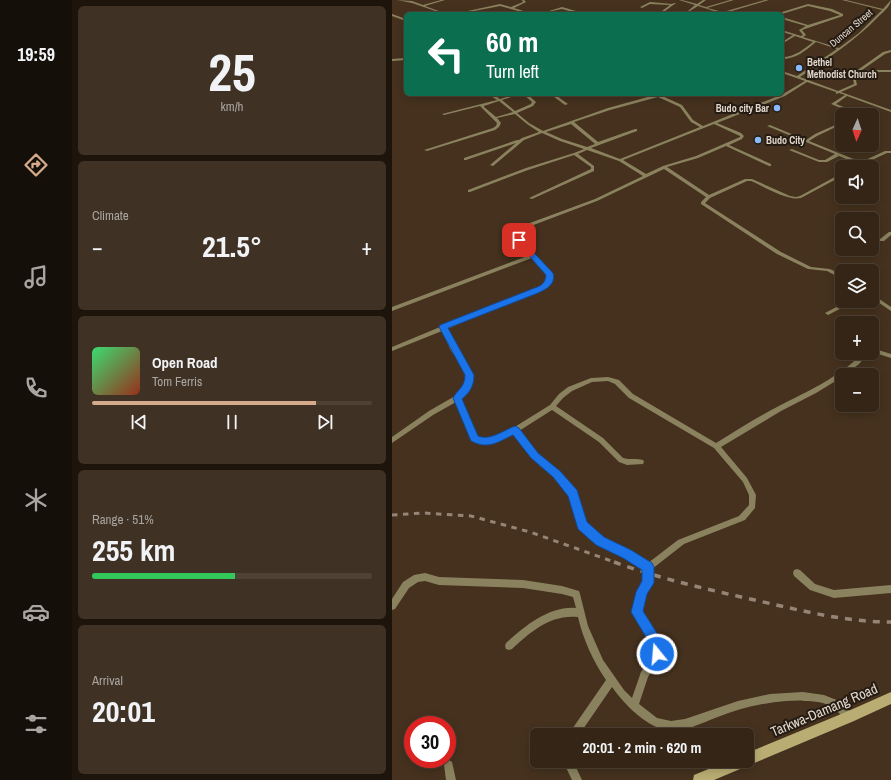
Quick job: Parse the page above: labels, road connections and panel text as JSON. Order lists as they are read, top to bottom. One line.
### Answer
{"streets":{"main road":["Tarkwa-Damang Road"],"street":["Duncan Street"]},"places":["Bethel Methodist Church","Budo city Bar","Budo City"],"north":"bottom","page":{"tabs":"19:59","tile":[["25","km/h"],"Climate",["Range · 51%","255 km"],["Arrival","20:01"]],"turn":["60 m","Turn left"],"map_buttons":["+","−"],"heat":["−","21.5°","+"],"song":["Open Road","Tom Ferris"],"limit":"30","trip":"20:01 · 2 min · 620 m"}}
